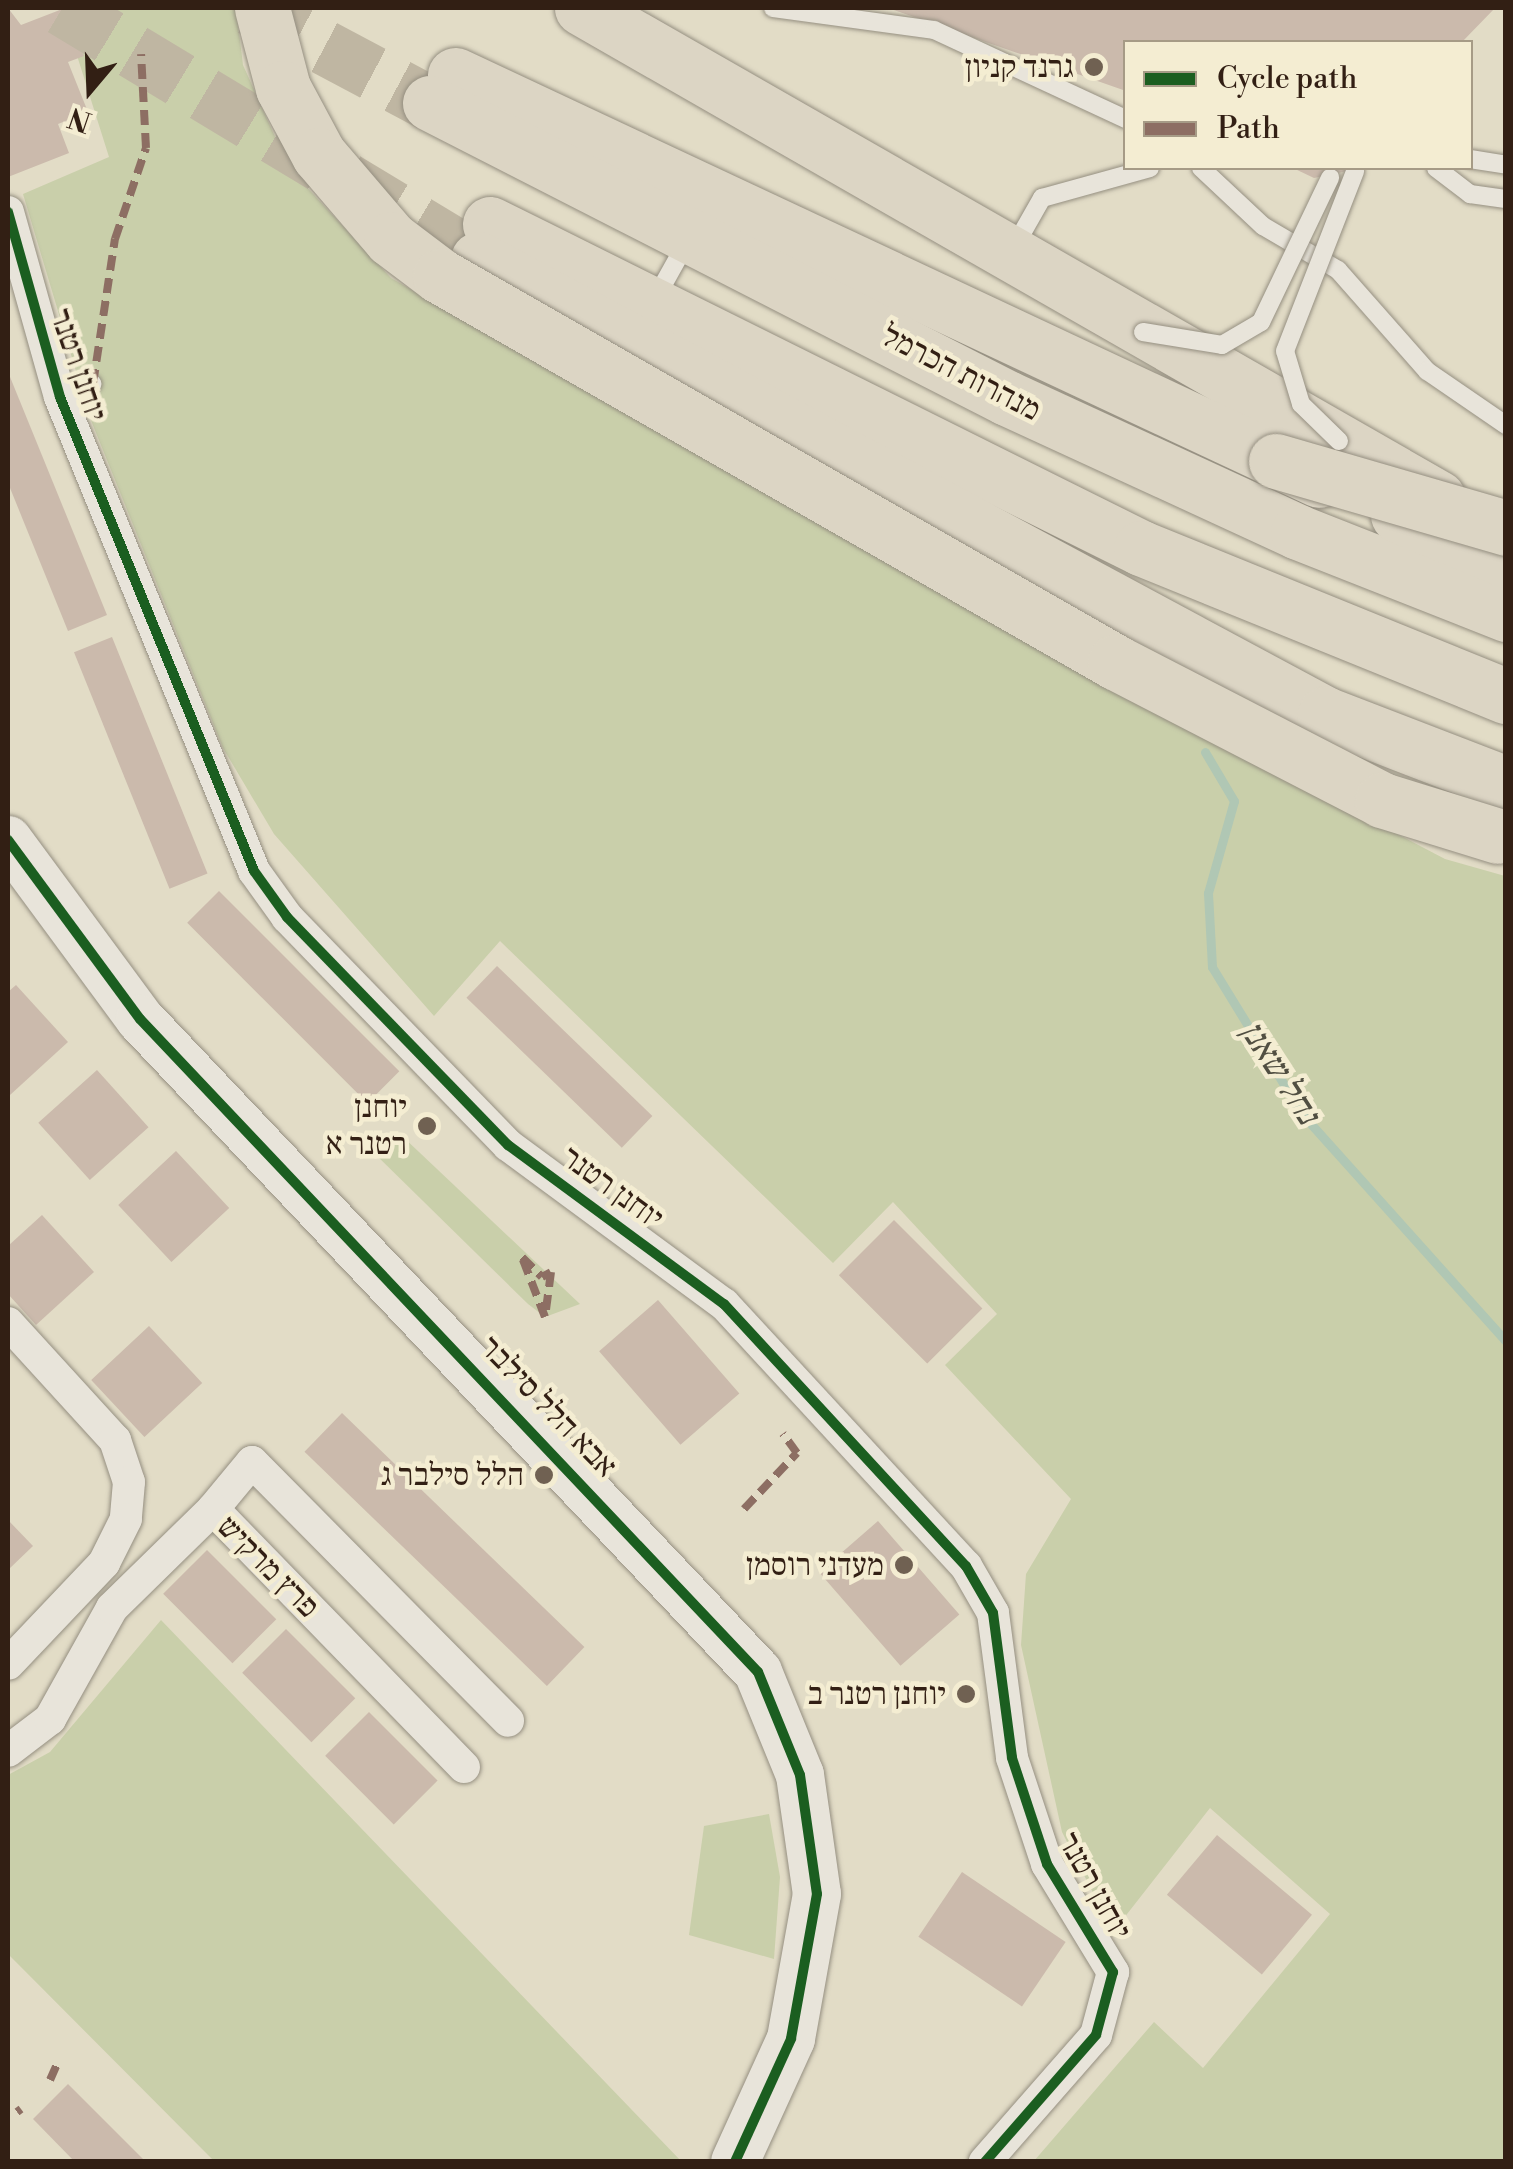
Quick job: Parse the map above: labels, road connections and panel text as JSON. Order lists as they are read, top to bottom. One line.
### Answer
{"streets":{"highway":["מנהרות הכרמל"],"street":["יוחנן רטנר","אבא הלל סילבר","פרץ מרקיש"]},"water":["נחל שאנן"],"places":["גרנד קניון","יוחנן רטנר א","הלל סילבר ג","מעדני רוסמן","יוחנן רטנר ב"],"legend":["Cycle path","Path"],"north":"bottom"}
